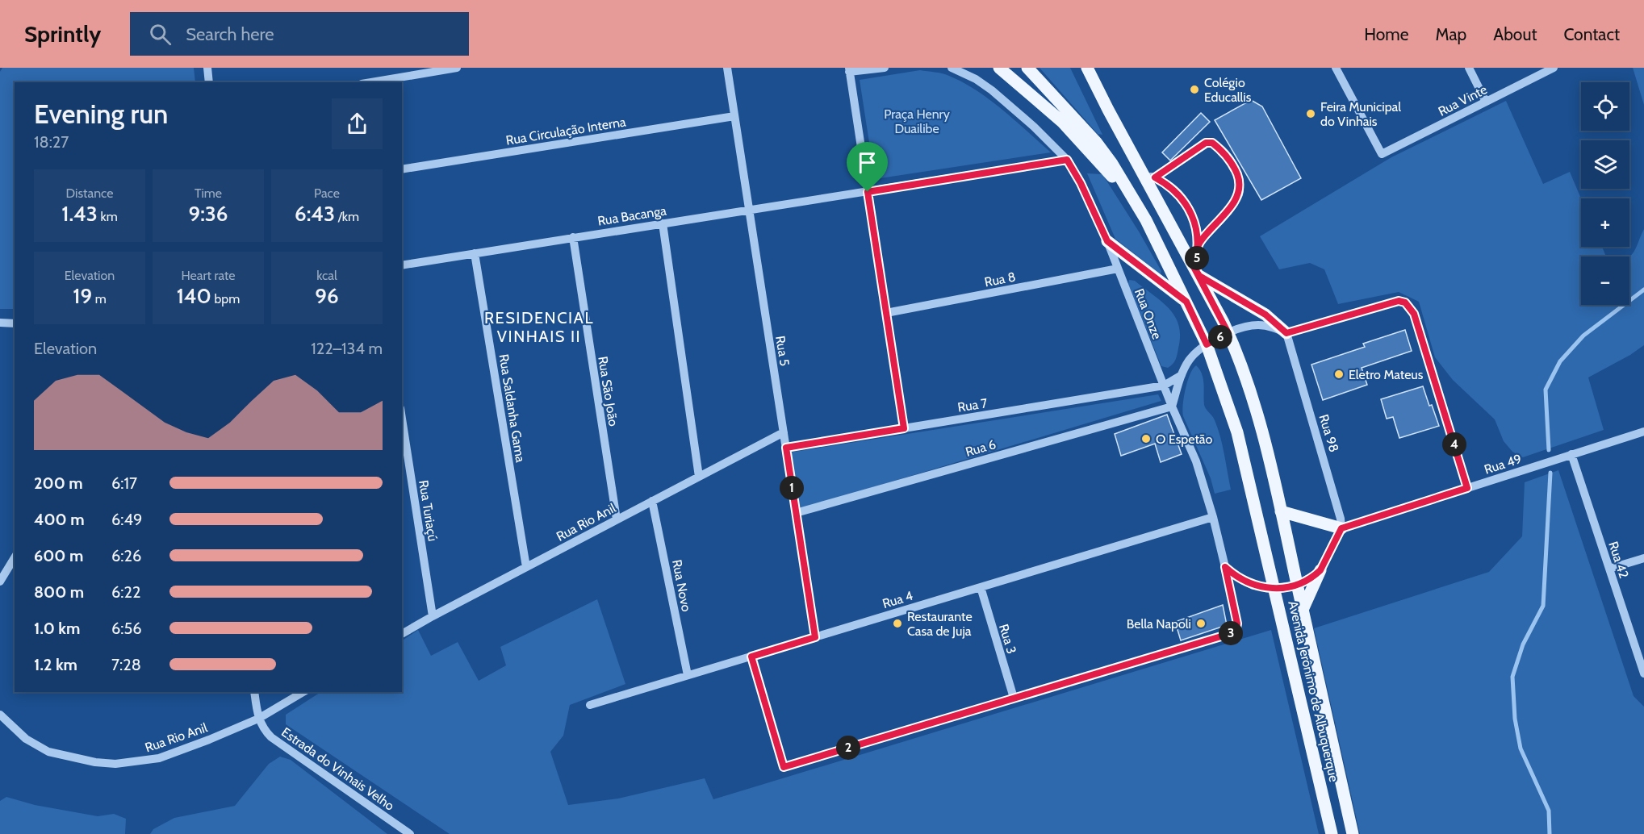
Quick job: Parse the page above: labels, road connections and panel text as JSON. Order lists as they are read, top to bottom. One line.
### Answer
{"streets":{"main road":["Avenida Jerônimo de Albuquerque"],"street":["Rua Vinte","Rua Circulação Interna","Rua Bacanga","Rua 8","Rua Onze","Rua 5","Rua São João","Rua 7","Rua Saldanha Gama","Rua 98","Rua 6","Rua 49","Rua Turiaçú","Rua Rio Anil","Rua 42","Rua Novo","Rua 4","Rua 3","Estrada do Vinhais Velho"]},"crossings":[["Rua Circulação Interna","Rua 5"],["Rua Bacanga","Rua Onze"],["Rua Bacanga","Rua 5"],["Rua Bacanga","Rua São João"],["Rua Bacanga","Rua Saldanha Gama"],["Rua 8","Rua Onze"],["Rua Onze","Rua 7"],["Rua Onze","Rua 6"],["Rua Onze","Rua 4"],["Rua Onze","Rua 3"],["Rua 5","Rua 7"],["Rua 5","Rua 6"],["Rua 5","Rua Rio Anil"],["Rua 5","Rua 4"],["Rua São João","Rua Rio Anil"],["Rua Saldanha Gama","Rua Rio Anil"],["Rua 98","Rua 49"],["Rua 49","Rua 42"],["Rua Turiaçú","Rua Rio Anil"],["Rua Rio Anil","Rua Novo"],["Rua Rio Anil","Estrada do Vinhais Velho"],["Rua Novo","Rua 4"],["Rua 4","Rua 3"]],"districts":["RESIDENCIAL VINHAIS II"],"parks":["Praça Henry Duailibe"],"places":["Colégio Educallis","Feira Municipal do Vinhais","Eletro Mateus","O Espetão","Restaurante Casa de Juja","Bella Napoli"],"page":{"header":"Sprintly","search":"Search here","nav":["Home","Map","About","Contact"],"map_buttons":["+","−"],"heading":["Evening run","18:27"],"stats":[["Distance","1.43 km"],["Time","9:36"],["Pace","6:43 /km"],["Elevation","19 m"],["Heart rate","140 bpm"],["kcal","96"]],"pins":["5","6","4","1","3","2"],"chart":["Elevation","122–134 m"],"list":[{"name":"200 m","note":"6:17"},{"name":"400 m","note":"6:49"},{"name":"600 m","note":"6:26"},{"name":"800 m","note":"6:22"},{"name":"1.0 km","note":"6:56"},{"name":"1.2 km","note":"7:28"}]}}
